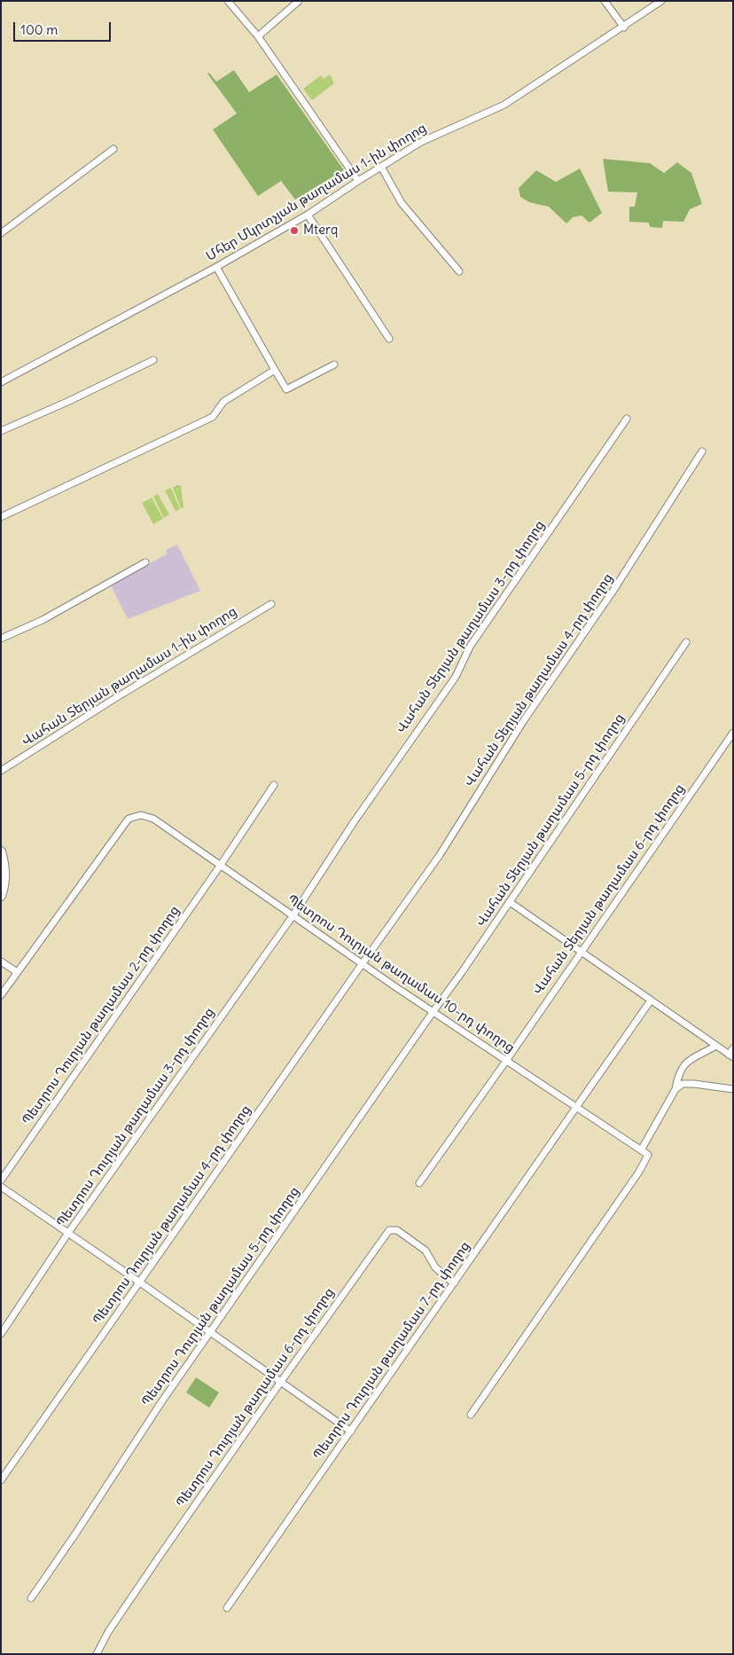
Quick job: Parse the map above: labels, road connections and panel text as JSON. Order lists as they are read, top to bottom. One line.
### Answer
{"streets":{"street":["Մհեր Մկրտչյան թաղամաս 1-ին փողոց","Վահան Տերյան թաղամաս 3-րդ փողոց","Վահան Տերյան թաղամաս 1-ին փողոց","Վահան Տերյան թաղամաս 4-րդ փողոց","Վահան Տերյան թաղամաս 5-րդ փողոց","Վահան Տերյան թաղամաս 6-րդ փողոց","Պետրոս Դուրյան թաղամաս 10-րդ փողոց","Պետրոս Դուրյան թաղամաս 2-րդ փողոց","Պետրոս Դուրյան թաղամաս 3-րդ փողոց","Պետրոս Դուրյան թաղամաս 4-րդ փողոց","Պետրոս Դուրյան թաղամաս 5-րդ փողոց","Պետրոս Դուրյան թաղամաս 7-րդ փողոց","Պետրոս Դուրյան թաղամաս 6-րդ փողոց"]},"crossings":[["Վահան Տերյան թաղամաս 3-րդ փողոց","Պետրոս Դուրյան թաղամաս 10-րդ փողոց"],["Վահան Տերյան թաղամաս 3-րդ փողոց","Պետրոս Դուրյան թաղամաս 3-րդ փողոց"],["Վահան Տերյան թաղամաս 4-րդ փողոց","Պետրոս Դուրյան թաղամաս 10-րդ փողոց"],["Վահան Տերյան թաղամաս 4-րդ փողոց","Պետրոս Դուրյան թաղամաս 4-րդ փողոց"],["Վահան Տերյան թաղամաս 5-րդ փողոց","Պետրոս Դուրյան թաղամաս 10-րդ փողոց"],["Վահան Տերյան թաղամաս 5-րդ փողոց","Պետրոս Դուրյան թաղամաս 5-րդ փողոց"],["Վահան Տերյան թաղամաս 6-րդ փողոց","Պետրոս Դուրյան թաղամաս 10-րդ փողոց"],["Պետրոս Դուրյան թաղամաս 10-րդ փողոց","Պետրոս Դուրյան թաղամաս 2-րդ փողոց"],["Պետրոս Դուրյան թաղամաս 10-րդ փողոց","Պետրոս Դուրյան թաղամաս 3-րդ փողոց"],["Պետրոս Դուրյան թաղամաս 10-րդ փողոց","Պետրոս Դուրյան թաղամաս 4-րդ փողոց"],["Պետրոս Դուրյան թաղամաս 10-րդ փողոց","Պետրոս Դուրյան թաղամաս 5-րդ փողոց"],["Պետրոս Դուրյան թաղամաս 10-րդ փողոց","Պետրոս Դուրյան թաղամաս 7-րդ փողոց"],["Պետրոս Դուրյան թաղամաս 7-րդ փողոց","Պետրոս Դուրյան թաղամաս 6-րդ փողոց"]],"places":["Mterq"],"scale_bar":"100 m"}
